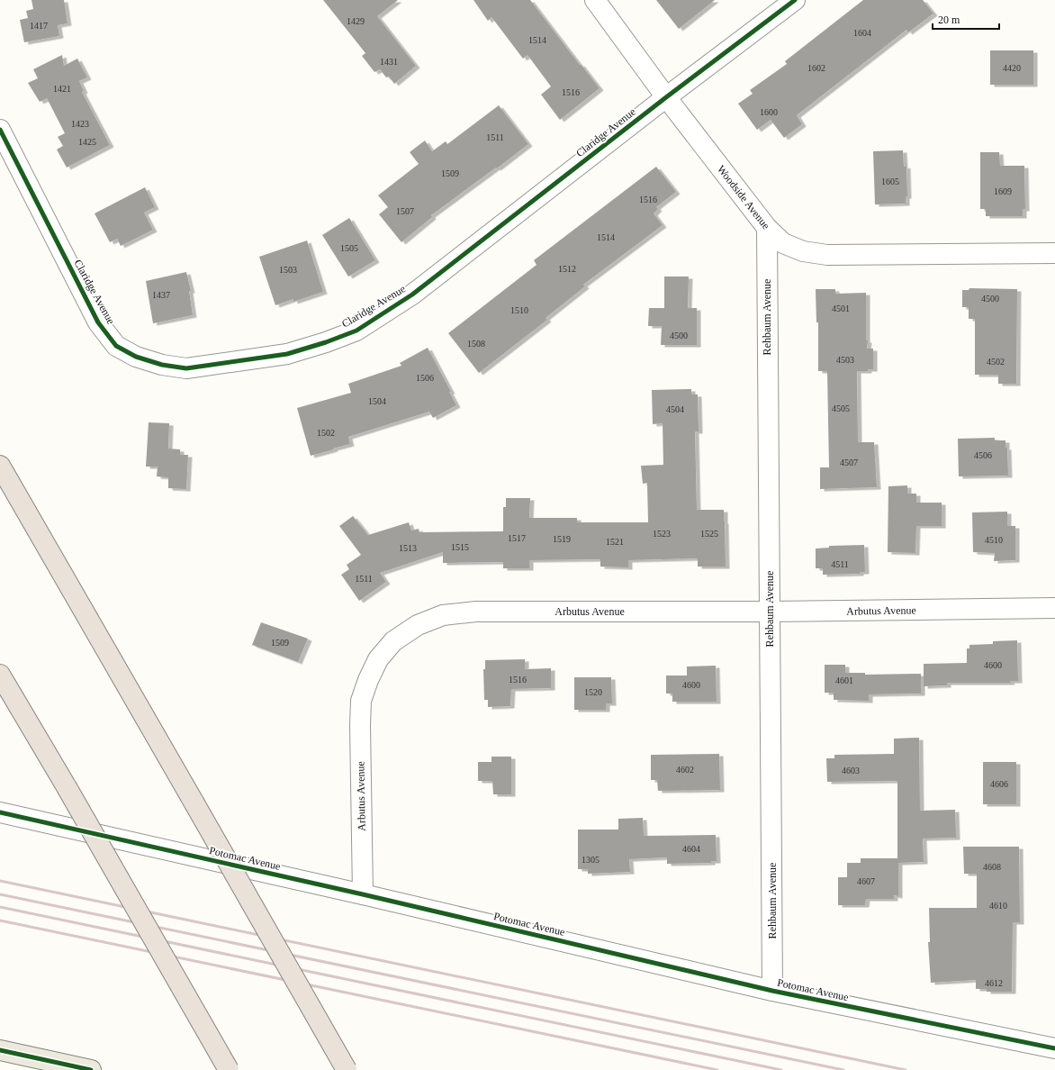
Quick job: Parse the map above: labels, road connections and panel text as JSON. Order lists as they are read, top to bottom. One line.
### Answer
{"streets":{"street":["Claridge Avenue","Woodside Avenue","Rehbaum Avenue","Arbutus Avenue","Potomac Avenue"]},"crossings":[["Claridge Avenue","Woodside Avenue"],["Woodside Avenue","Rehbaum Avenue"],["Rehbaum Avenue","Arbutus Avenue"],["Rehbaum Avenue","Potomac Avenue"],["Arbutus Avenue","Potomac Avenue"]],"house_numbers":["1429","1417","1604","1514","1431","1602","4420","1421","1516","1600","1423","1511","1425","1509","1605","1609","1516","1507","1514","1505","1512","1503","1437","4500","4501","1510","4500","1508","4503","4502","1506","1504","4505","4504","1502","4506","4507","1523","1525","1517","1519","4510","1521","1515","1513","4511","1511","1509","4600","1516","4601","4600","1520","4602","4603","4606","4604","1305","4608","4607","4610","4612"],"scale_bar":"20 m"}
